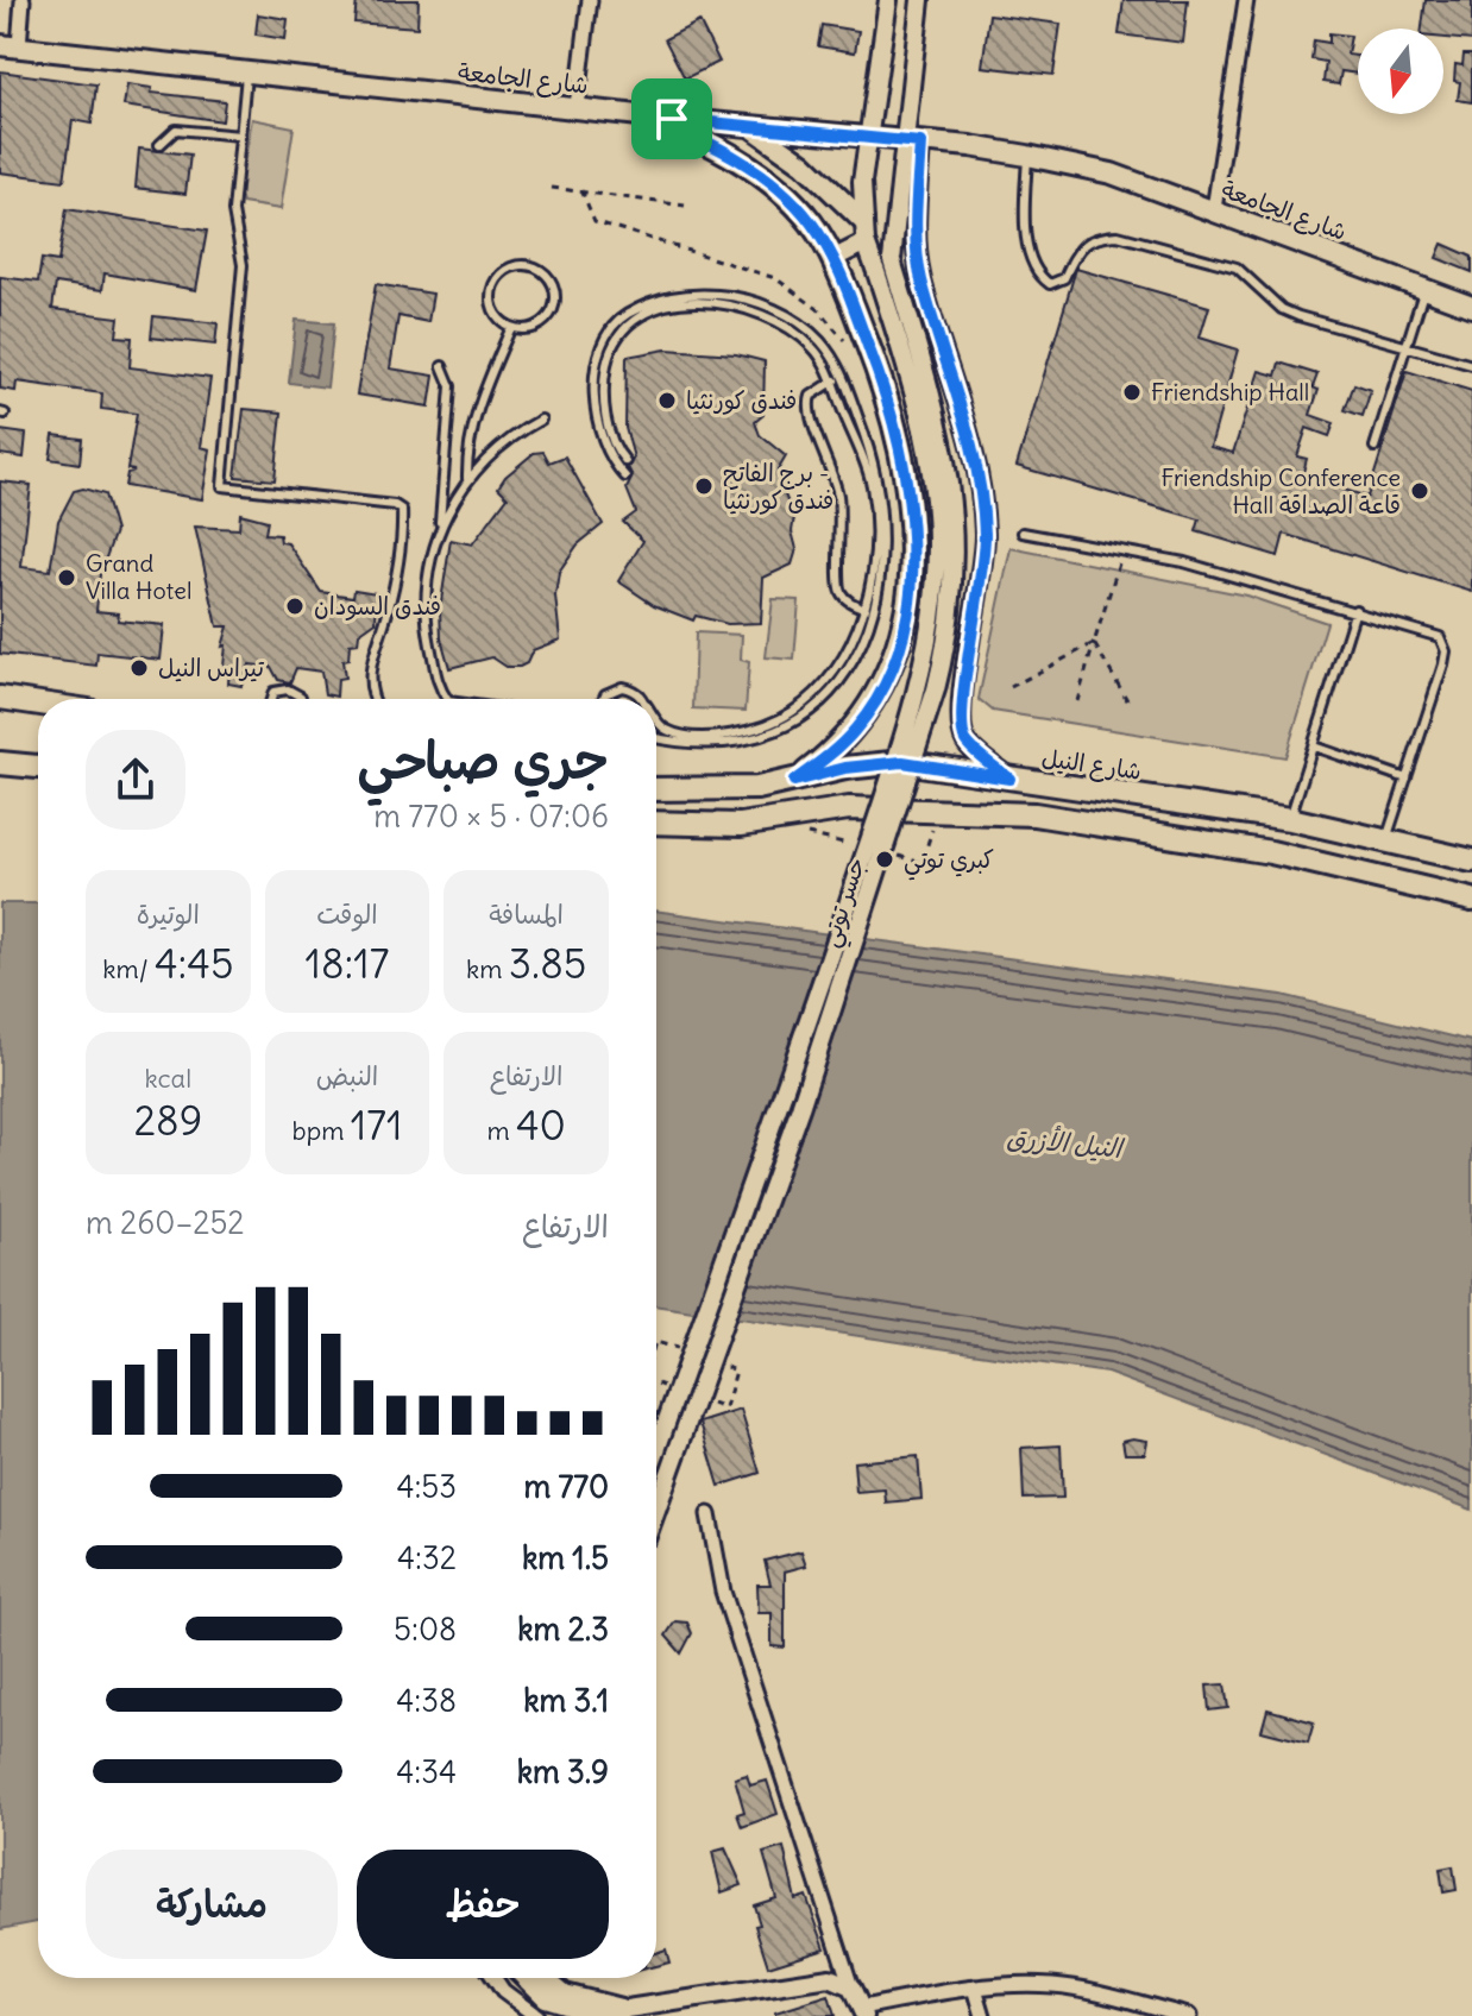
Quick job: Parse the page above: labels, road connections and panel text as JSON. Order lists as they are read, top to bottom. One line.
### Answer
{"streets":{"main road":["شارع الجامعة","شارع النيل"],"street":["جسر توتي"]},"water":["النيل الأزرق"],"places":["Friendship Hall","فندق كورنثيا","برج الفاتح - فندق كورنثيا","Friendship Conference Hall قاعة الصداقة","Grand Villa Hotel","فندق السودان","تيراس النيل","كبري توتي"],"north":"bottom","page":{"heading":["جري صباحي","07:06 · 5 × 770 m"],"stats":[["المسافة","3.85 km"],["الوقت","18:17"],["الوتيرة","4:45 /km"],["الارتفاع","40 m"],["النبض","171 bpm"],["kcal","289"]],"chart":["الارتفاع","252–260 m"],"list":[{"name":"770 m","note":"4:53"},{"name":"1.5 km","note":"4:32"},{"name":"2.3 km","note":"5:08"},{"name":"3.1 km","note":"4:38"},{"name":"3.9 km","note":"4:34"}],"buttons":["حفظ","مشاركة"]}}
